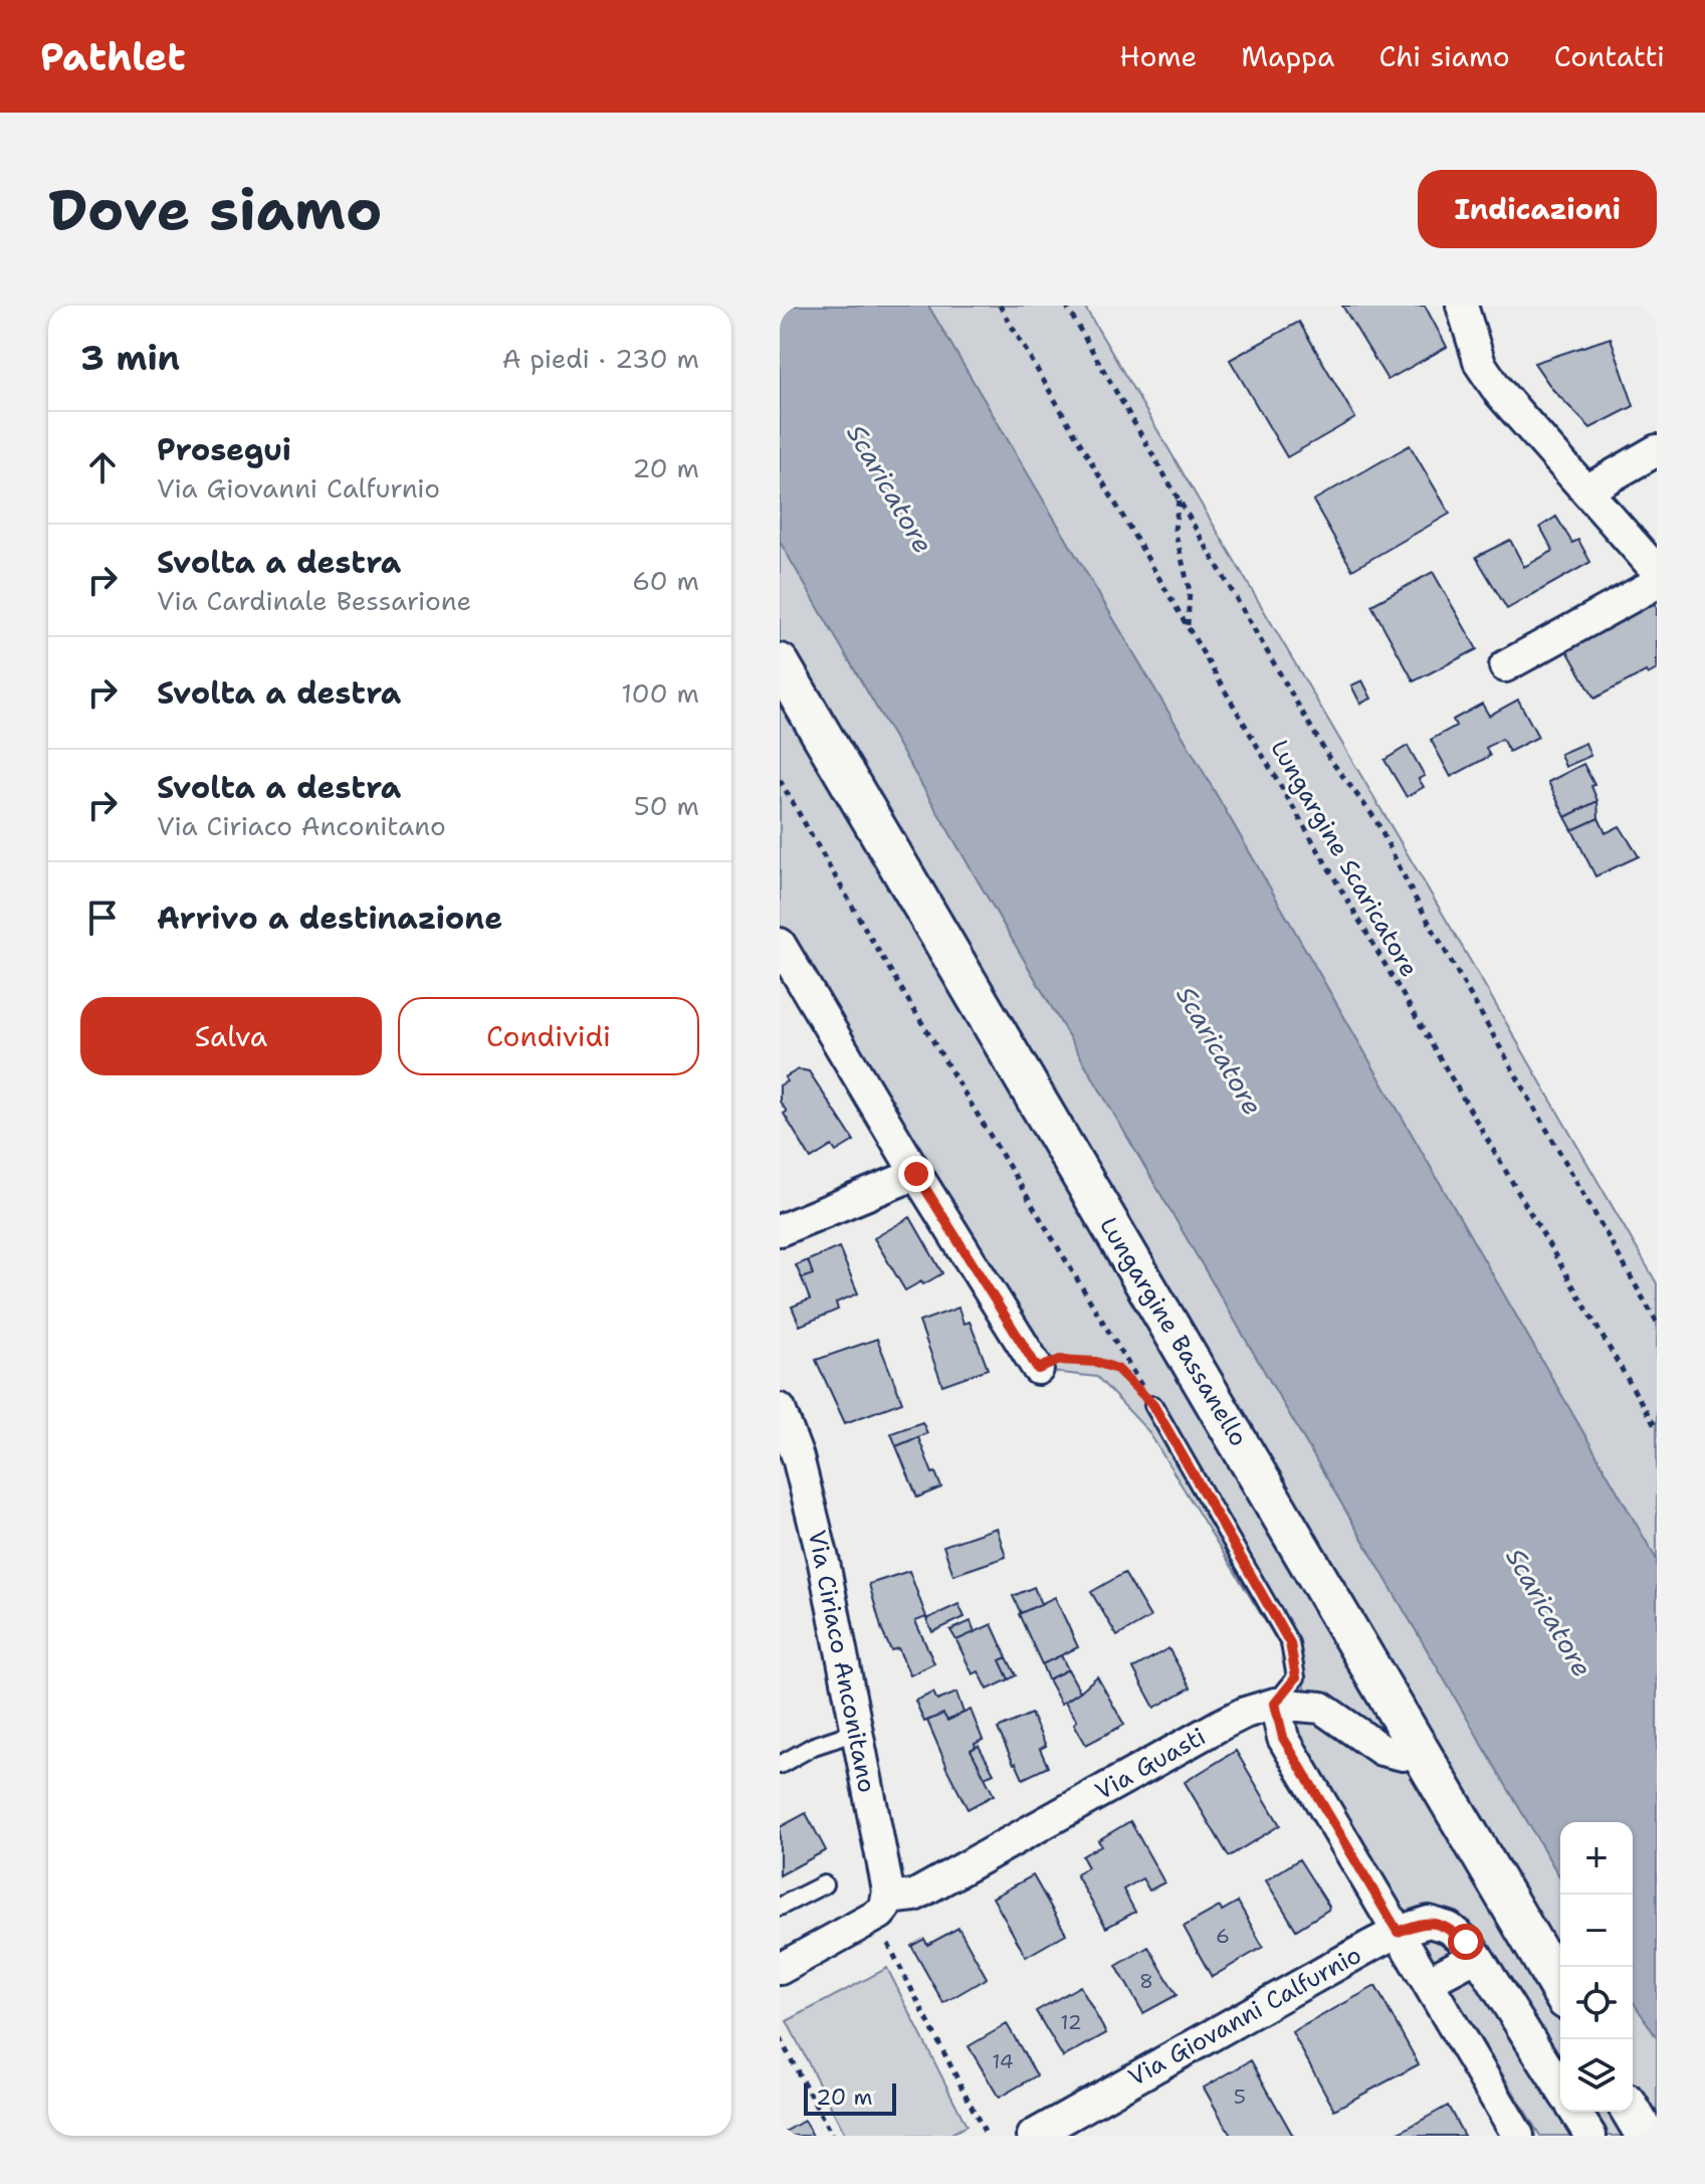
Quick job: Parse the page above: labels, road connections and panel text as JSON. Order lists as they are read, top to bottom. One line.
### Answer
{"streets":{"street":["Lungargine Bassanello","Via Ciriaco Anconitano","Via Guasti","Via Giovanni Calfurnio"],"path":["Lungargine Scaricatore"]},"crossings":[["Lungargine Bassanello","Via Guasti"],["Via Ciriaco Anconitano","Via Guasti"]],"water":["Scaricatore"],"house_numbers":["6","8","12","14","5"],"scale_bar":"20 m","page":{"header":"Pathlet","nav":["Home","Mappa","Chi siamo","Contatti"],"buttons":["Indicazioni",["Salva","Condividi"]],"title":"Dove siamo","heading":["3 min","A piedi · 230 m"],"list":[["Prosegui","Via Giovanni Calfurnio","20 m"],["Svolta a destra","Via Cardinale Bessarione","60 m"],["Svolta a destra","100 m"],["Svolta a destra","Via Ciriaco Anconitano","50 m"],"Arrivo a destinazione"],"map_buttons":["+","−"],"scale":"20 m"}}
